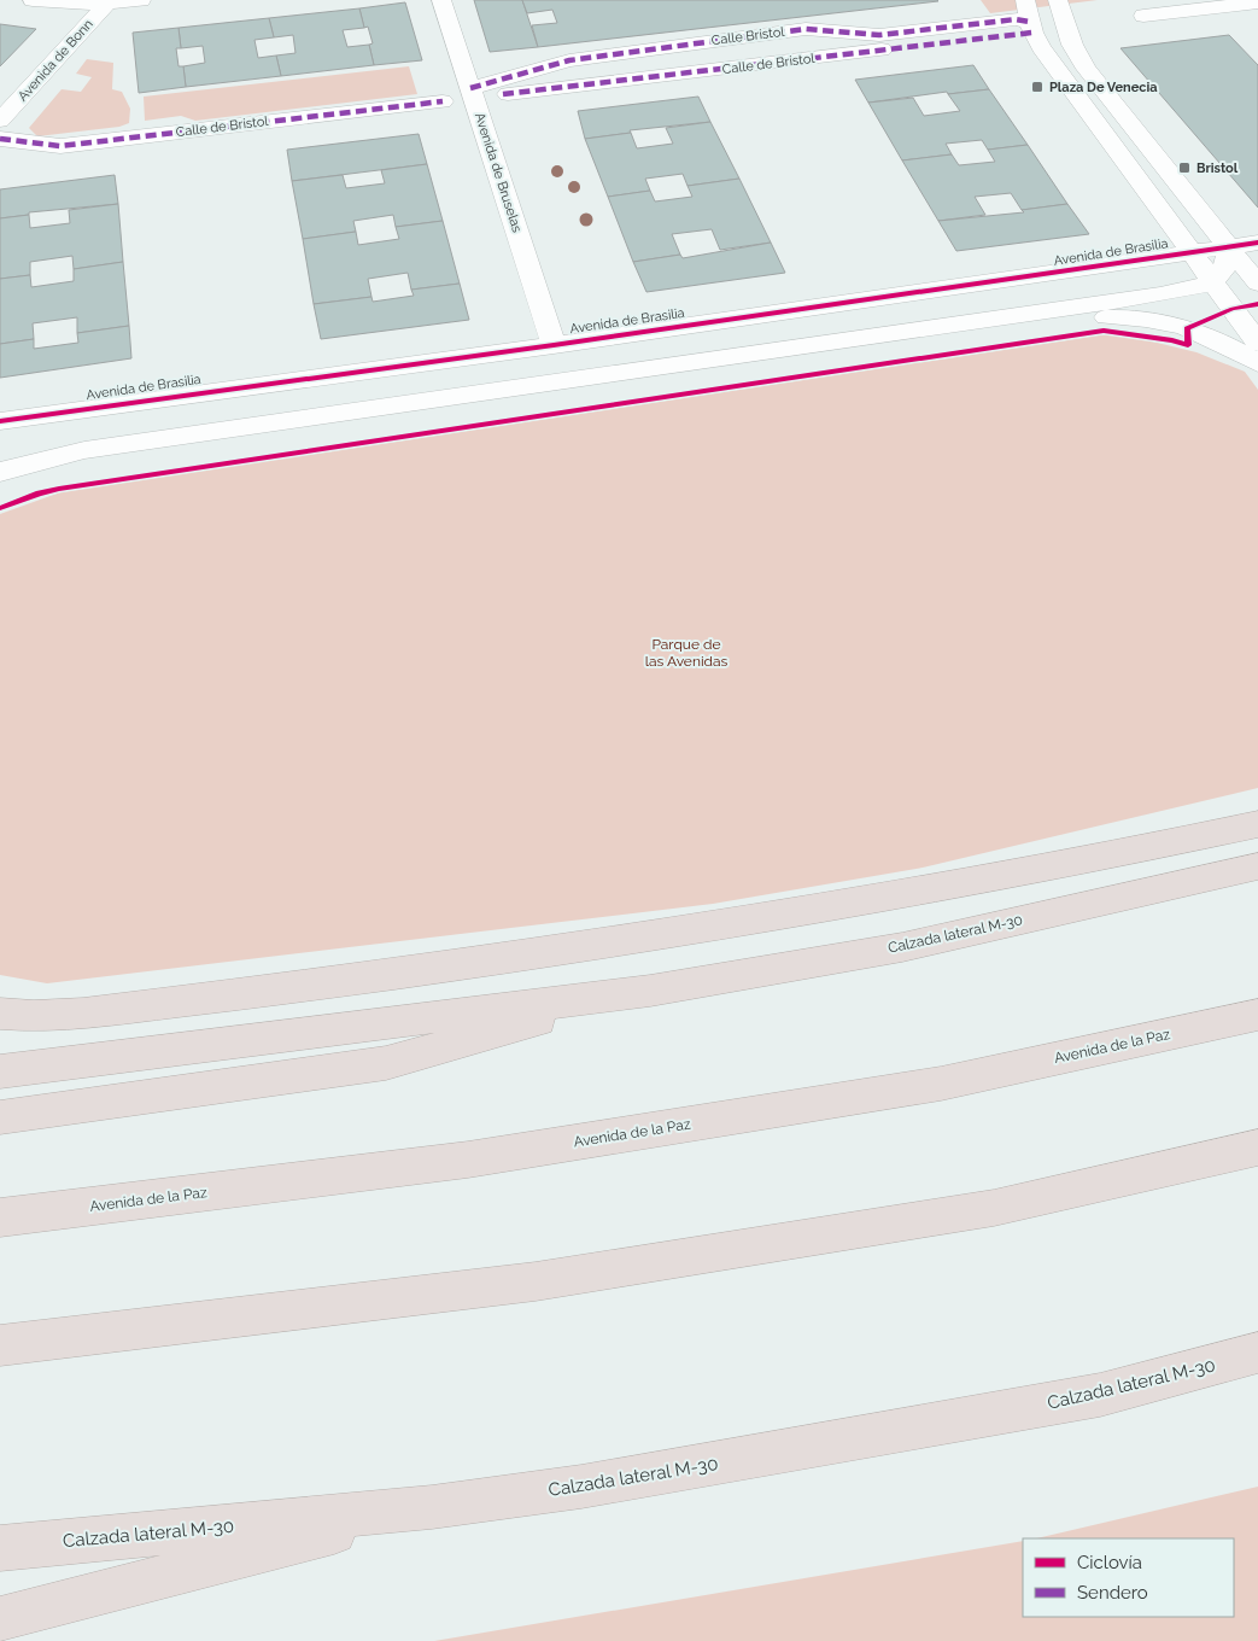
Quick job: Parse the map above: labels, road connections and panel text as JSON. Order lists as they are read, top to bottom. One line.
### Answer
{"streets":{"highway":["Calzada lateral M-30","Avenida de la Paz"],"street":["Calle Bristol","Avenida de Bonn","Calle de Bristol","Avenida de Bruselas","Avenida de Brasilia"]},"crossings":[["Calle Bristol","Calle de Bristol"],["Calle Bristol","Avenida de Bruselas"],["Avenida de Bruselas","Avenida de Brasilia"]],"parks":["Parque de las Avenidas"],"places":{"transit":["Plaza De Venecia","Bristol"]},"legend":["Ciclovía","Sendero"]}
